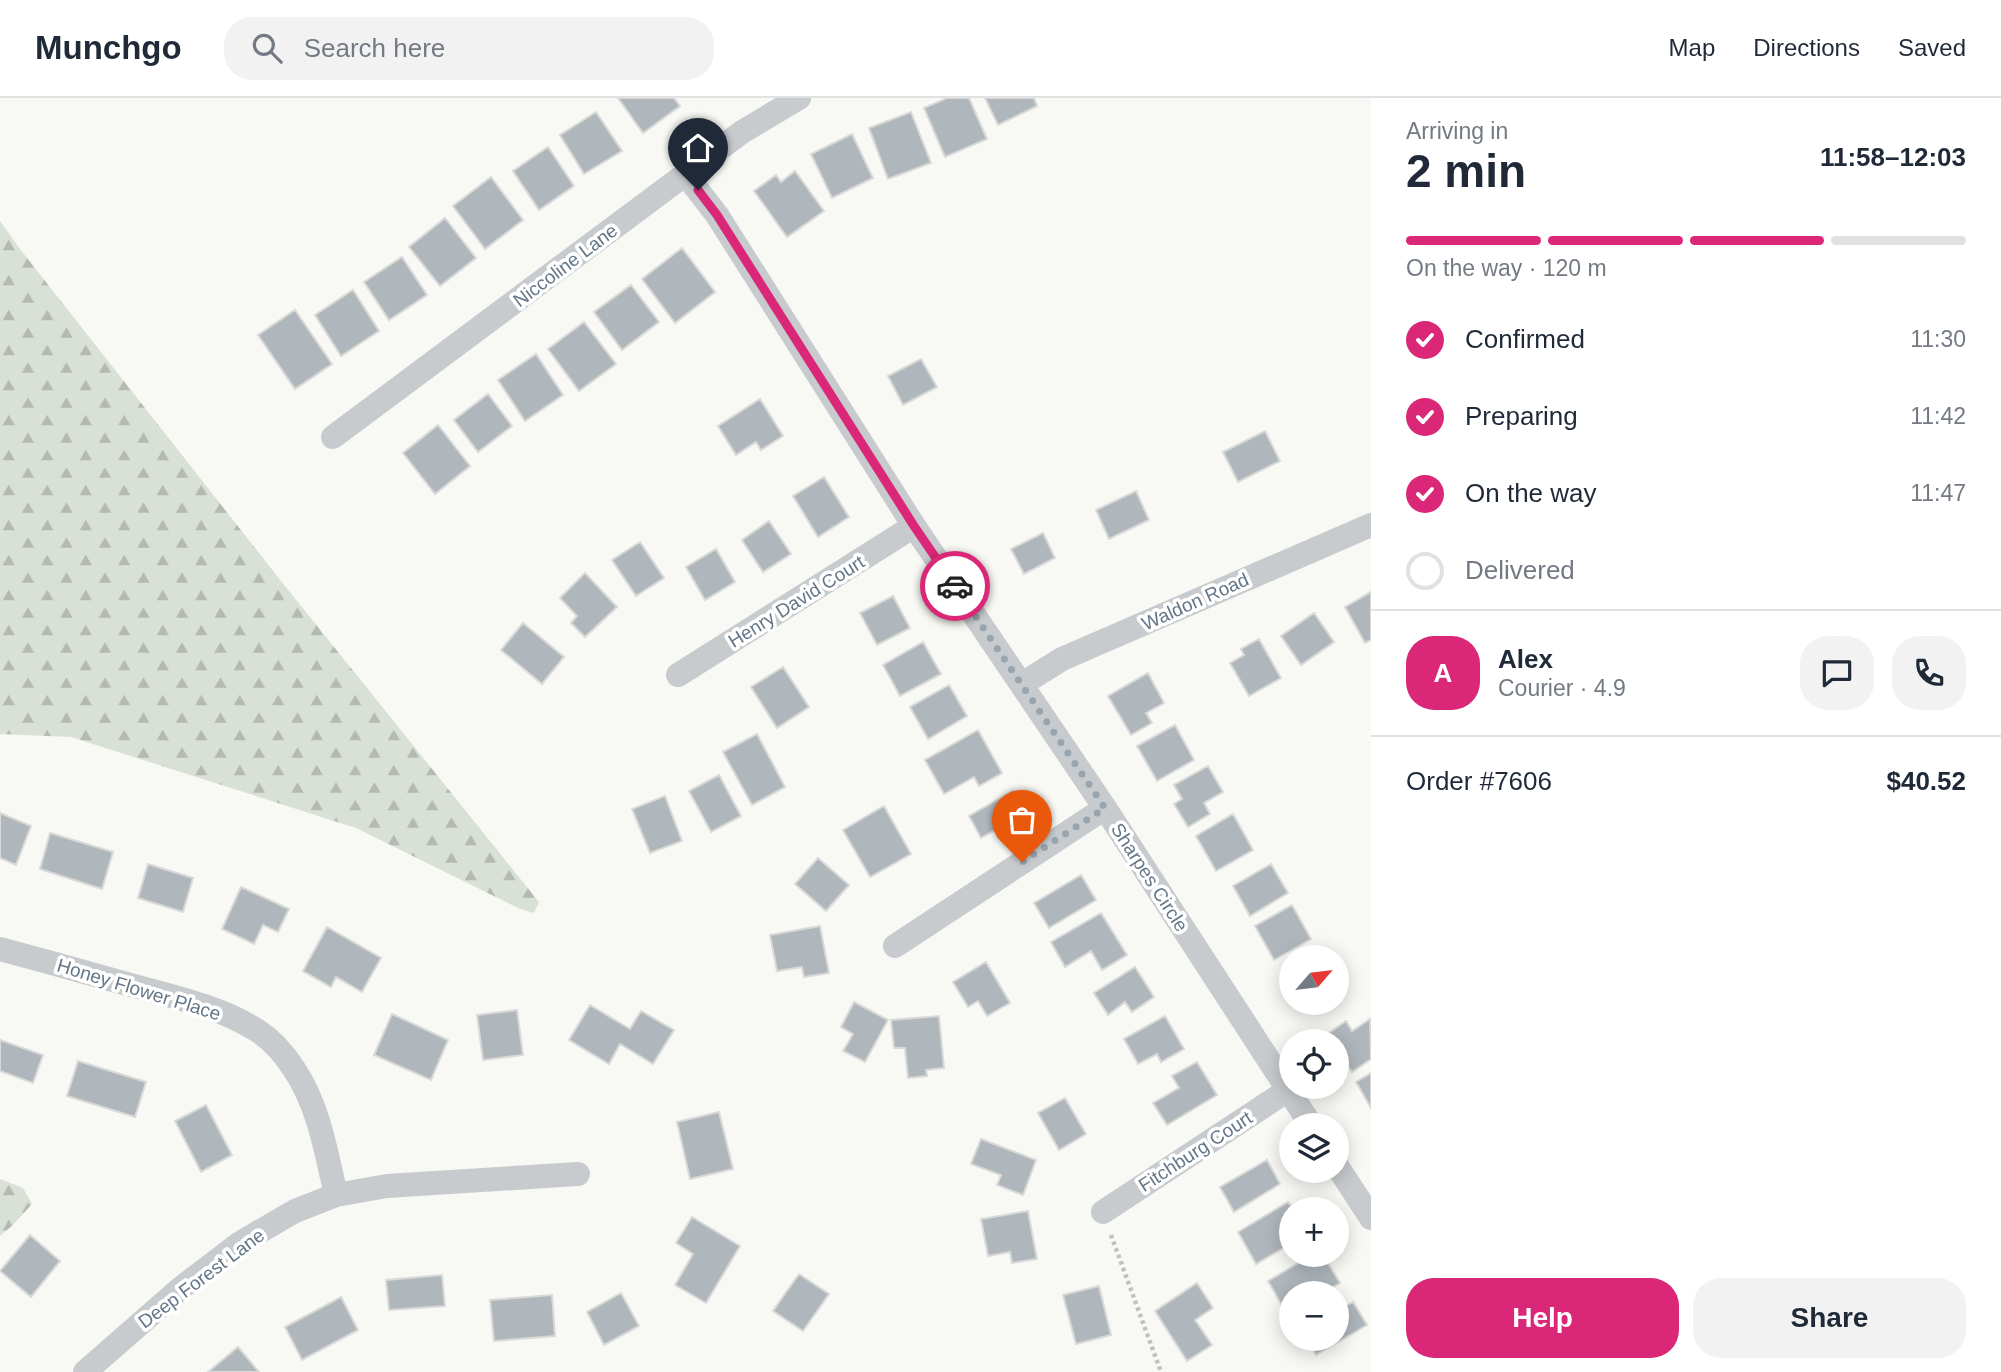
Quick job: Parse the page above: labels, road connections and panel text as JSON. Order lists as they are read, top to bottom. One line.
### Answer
{"streets":{"street":["Niccoline Lane","Henry David Court","Waldon Road","Sharpes Circle","Honey Flower Place","Fitchburg Court","Deep Forest Lane"]},"crossings":[["Niccoline Lane","Sharpes Circle"],["Henry David Court","Sharpes Circle"],["Waldon Road","Sharpes Circle"],["Honey Flower Place","Deep Forest Lane"]],"north":"top right","page":{"header":"Munchgo","search":"Search here","nav":["Map","Directions","Saved"],"heading":["2 min","Arriving in","11:58–12:03"],"panel":["Alex","Courier · 4.9","Order #7606","$40.52"],"bar":"On the way · 120 m","list":[["Confirmed","11:30"],["Preparing","11:42"],["On the way","11:47"],"Delivered"],"round":"A","map_buttons":["+","−"],"buttons":["Help","Share"]}}
